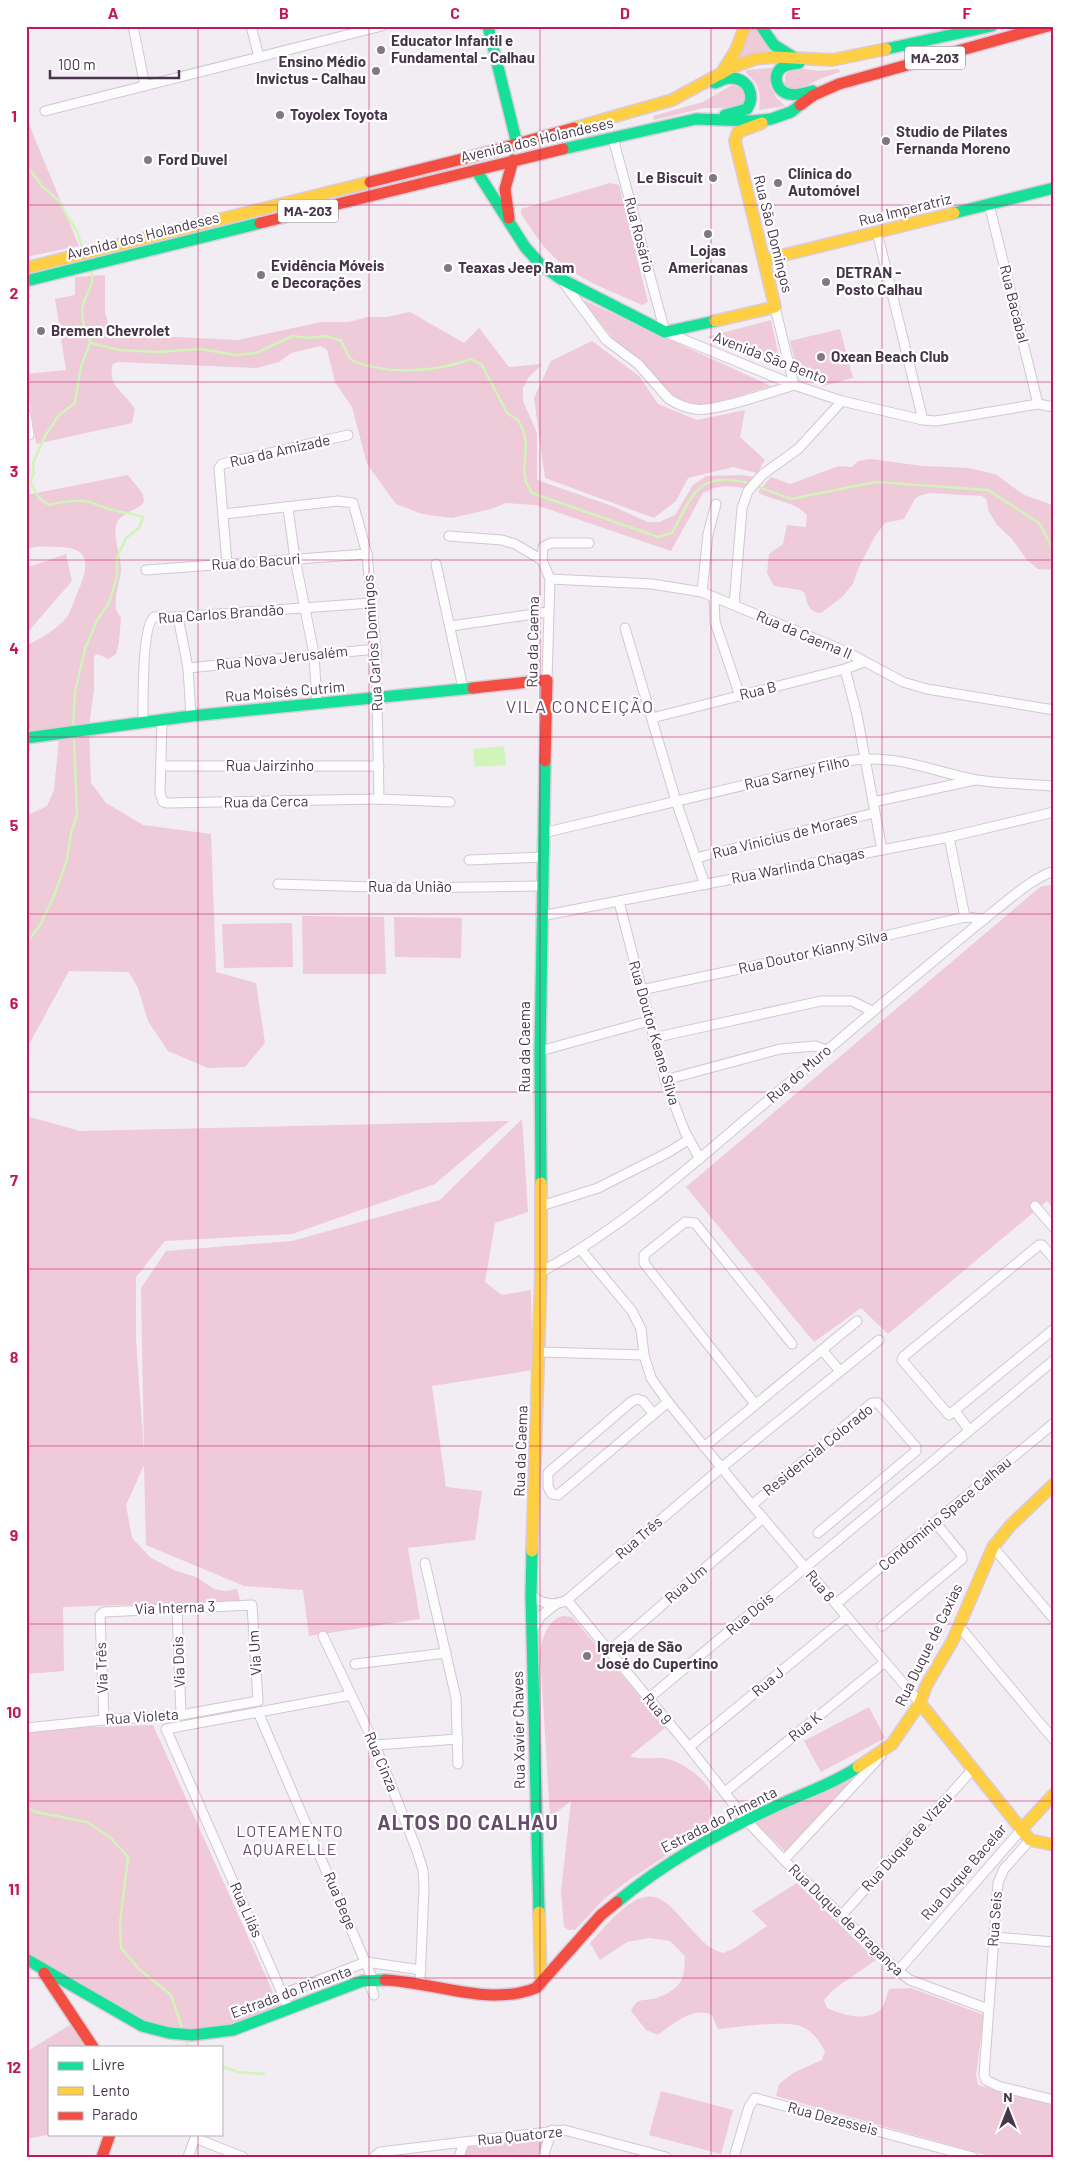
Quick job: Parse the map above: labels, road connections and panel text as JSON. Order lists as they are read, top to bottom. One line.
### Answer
{"streets":{"main road":["MA-203","Avenida dos Holandeses","Rua Imperatriz","Rua São Domingos","Avenida São Bento","Rua da Caema","Rua Moisés Cutrim","Rua Duque de Caxias","Rua Xavier Chaves","Estrada do Pimenta","Rua Duque Bacelar"],"street":["Rua Rosário","Rua Bacabal","Rua da Amizade","Rua do Bacuri","Rua Carlos Brandão","Rua da Caema II","Rua Carlos Domingos","Rua Nova Jerusalém","Rua B","Rua Jairzinho","Rua Sarney Filho","Rua da Cerca","Rua Vinicius de Moraes","Rua Warlinda Chagas","Rua da União","Rua Doutor Kianny Silva","Rua Doutor Keane Silva","Rua do Muro","Residencial Colorado","Condomínio Space Calhau","Rua Três","Rua Um","Rua 8","Via Interna 3","Rua Dois","Via Um","Via Dois","Via Três","Rua J","Rua 9","Rua Violeta","Rua K","Rua Cinza","Rua Duque de Vizeu","Rua Bege","Rua Lilás","Rua Seis","Rua Duque de Bragança","Rua Dezesseis","Rua Quatorze"]},"crossings":[["Avenida dos Holandeses","Rua São Domingos"],["Avenida dos Holandeses","Rua Rosário"],["Avenida dos Holandeses","Avenida São Bento"],["Rua Imperatriz","Rua São Domingos"],["Rua Imperatriz","Rua Bacabal"],["Rua São Domingos","Avenida São Bento"],["Rua Rosário","Avenida São Bento"],["Rua Bacabal","Avenida São Bento"],["Rua do Bacuri","Rua Carlos Domingos"],["Rua Carlos Brandão","Rua Moisés Cutrim"],["Rua da Caema II","Rua da Caema"],["Rua da Caema II","Rua B"],["Rua da Caema","Rua Moisés Cutrim"],["Rua da Caema","Rua Sarney Filho"],["Rua da Caema","Rua Warlinda Chagas"],["Rua da Caema","Rua da União"],["Rua da Caema","Rua do Muro"],["Rua da Caema","Rua Xavier Chaves"],["Rua Carlos Domingos","Rua Nova Jerusalém"],["Rua Carlos Domingos","Rua Moisés Cutrim"],["Rua Carlos Domingos","Rua Jairzinho"],["Rua Carlos Domingos","Rua da Cerca"],["Rua Moisés Cutrim","Rua da Cerca"],["Rua Jairzinho","Rua da Cerca"],["Rua Sarney Filho","Rua Vinicius de Moraes"],["Rua Warlinda Chagas","Rua Doutor Keane Silva"],["Rua Doutor Kianny Silva","Rua Doutor Keane Silva"],["Rua Doutor Kianny Silva","Rua do Muro"],["Rua Doutor Keane Silva","Rua do Muro"],["Rua do Muro","Rua 8"],["Residencial Colorado","Rua 8"],["Condomínio Space Calhau","Rua 8"],["Rua Três","Rua 8"],["Rua Três","Rua 9"],["Rua Três","Rua Xavier Chaves"],["Rua Um","Rua 8"],["Rua Um","Rua 9"],["Rua 8","Rua Dois"],["Rua 8","Rua Duque de Caxias"],["Rua 8","Rua J"],["Rua 8","Rua K"],["Via Interna 3","Via Um"],["Via Interna 3","Via Dois"],["Via Interna 3","Via Três"],["Rua Dois","Rua 9"],["Rua Duque de Caxias","Estrada do Pimenta"],["Rua Duque de Caxias","Rua Duque de Bragança"],["Via Um","Rua Violeta"],["Via Dois","Rua Violeta"],["Via Três","Rua Violeta"],["Rua J","Rua 9"],["Rua 9","Rua K"],["Rua 9","Estrada do Pimenta"],["Rua 9","Rua Duque de Bragança"],["Rua Xavier Chaves","Estrada do Pimenta"],["Rua Cinza","Estrada do Pimenta"],["Estrada do Pimenta","Rua Bege"],["Estrada do Pimenta","Rua Lilás"],["Estrada do Pimenta","Rua Duque de Bragança"],["Rua Duque de Vizeu","Rua Duque de Bragança"],["Rua Duque Bacelar","Rua Duque de Bragança"],["Rua Bege","Rua Lilás"],["Rua Seis","Rua Duque de Bragança"]],"districts":["VILA CONCEIÇÃO","ALTOS DO CALHAU","LOTEAMENTO AQUARELLE"],"places":["Educator Infantil e Fundamental - Calhau","Ensino Médio Invictus - Calhau","Toyolex Toyota","Studio de Pilates Fernanda Moreno","Ford Duvel","Le Biscuit","Clínica do Automóvel","Lojas Americanas","Teaxas Jeep Ram","Evidência Móveis e Decorações","DETRAN - Posto Calhau","Bremen Chevrolet","Oxean Beach Club","Igreja de São José do Cupertino"],"legend":["Livre","Lento","Parado"],"scale_bar":"100 m","north":"top","grid":{"columns":["A","B","C","D","E","F"],"rows":["1","2","3","4","5","6","7","8","9","10","11","12"]}}
